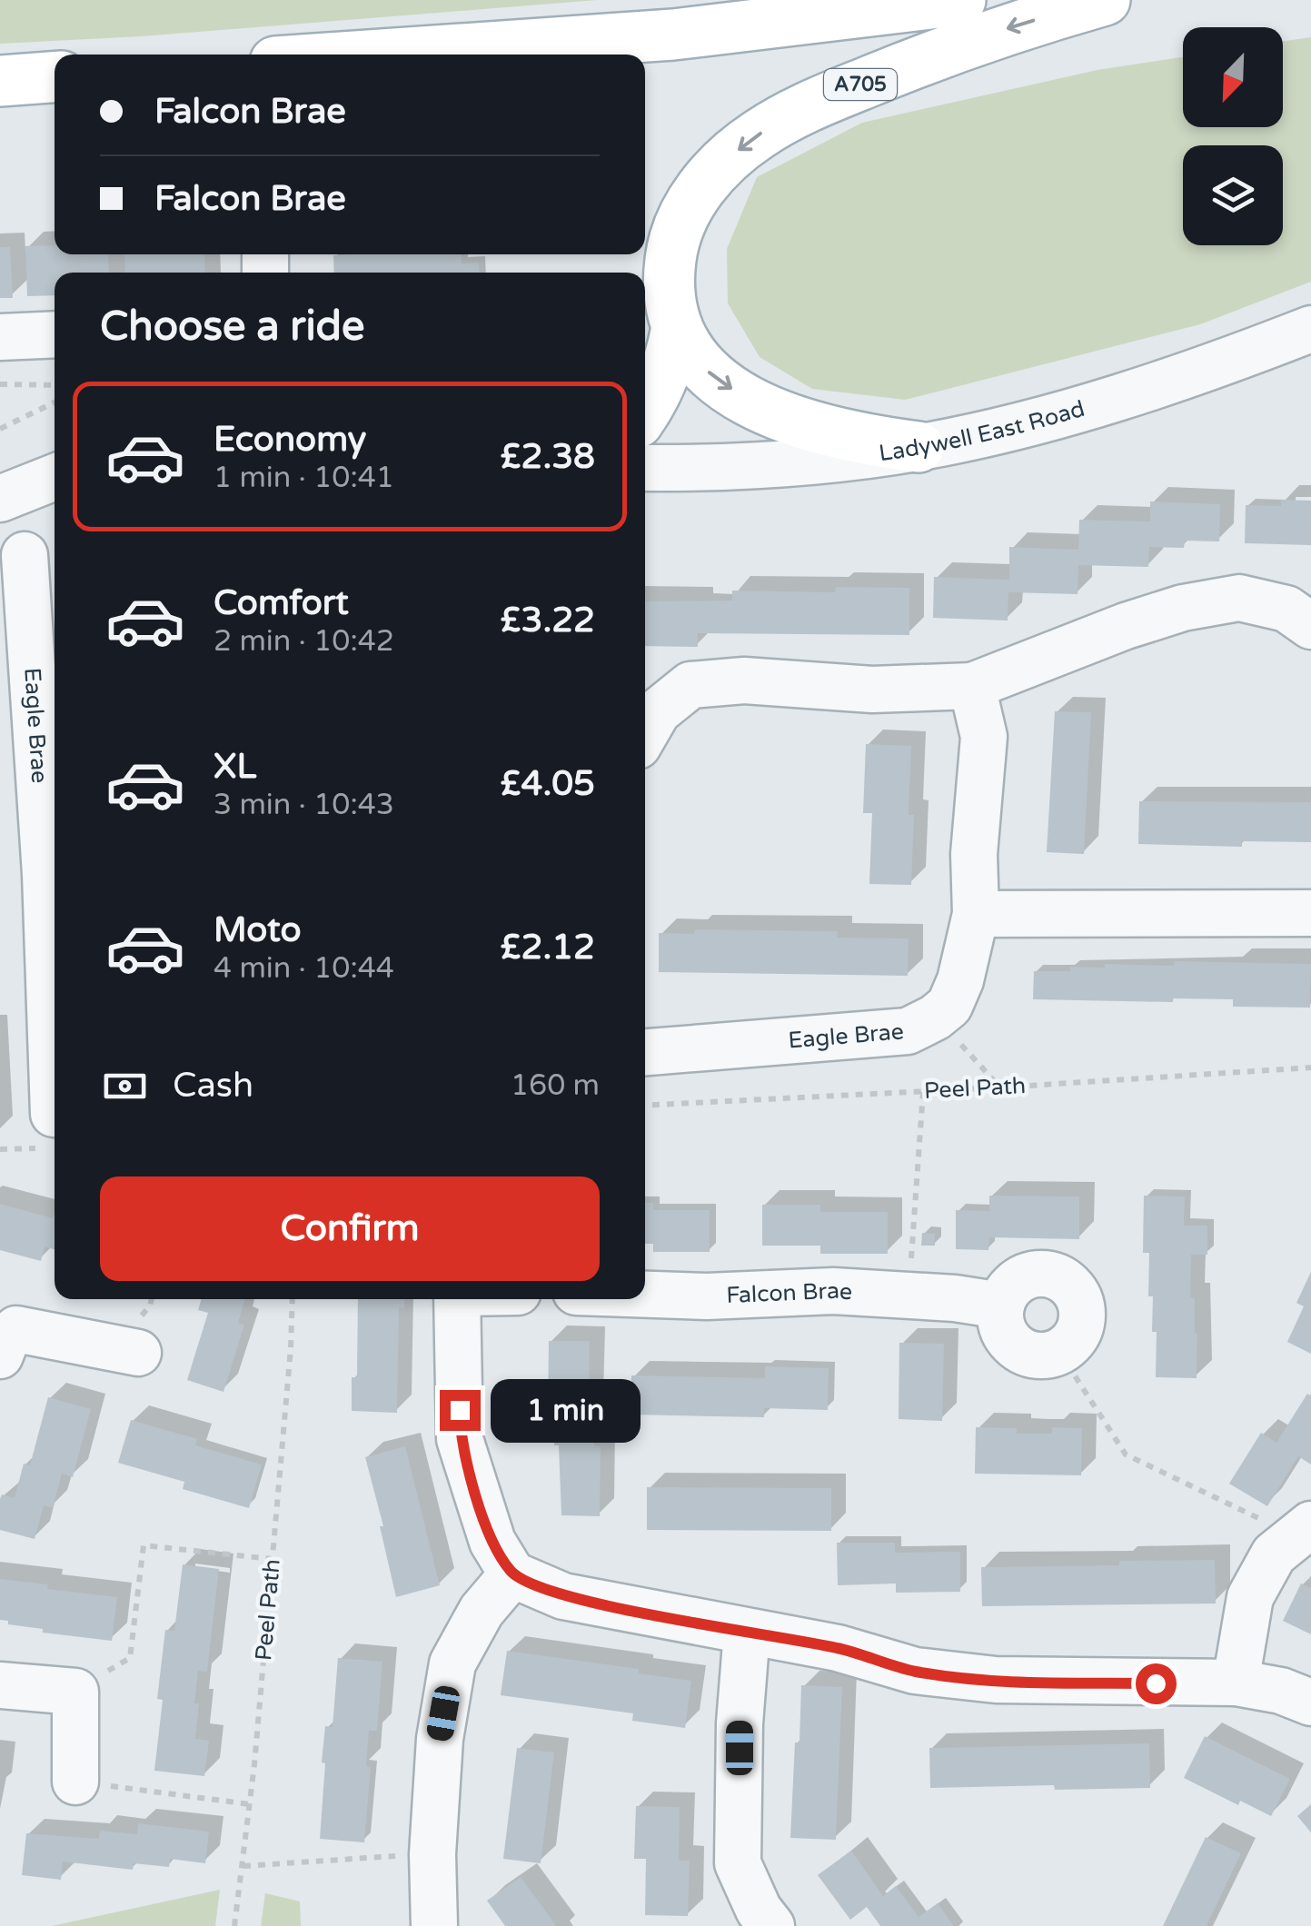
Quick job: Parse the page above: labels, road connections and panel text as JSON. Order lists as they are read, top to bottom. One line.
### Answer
{"streets":{"main road":["A705"],"street":["Ladywell East Road","Eagle Brae","Falcon Brae"],"path":["Peel Path"]},"north":"bottom left","page":{"banner":["Falcon Brae","Falcon Brae"],"heading":"Choose a ride","list":[{"name":"Economy","note":"1 min · 10:41","value":"£2.38"},{"name":"Comfort","note":"2 min · 10:42","value":"£3.22"},{"name":"XL","note":"3 min · 10:43","value":"£4.05"},{"name":"Moto","note":"4 min · 10:44","value":"£2.12"}],"pay":["Cash","160 m"],"buttons":"Confirm","bubble":"1 min"}}
